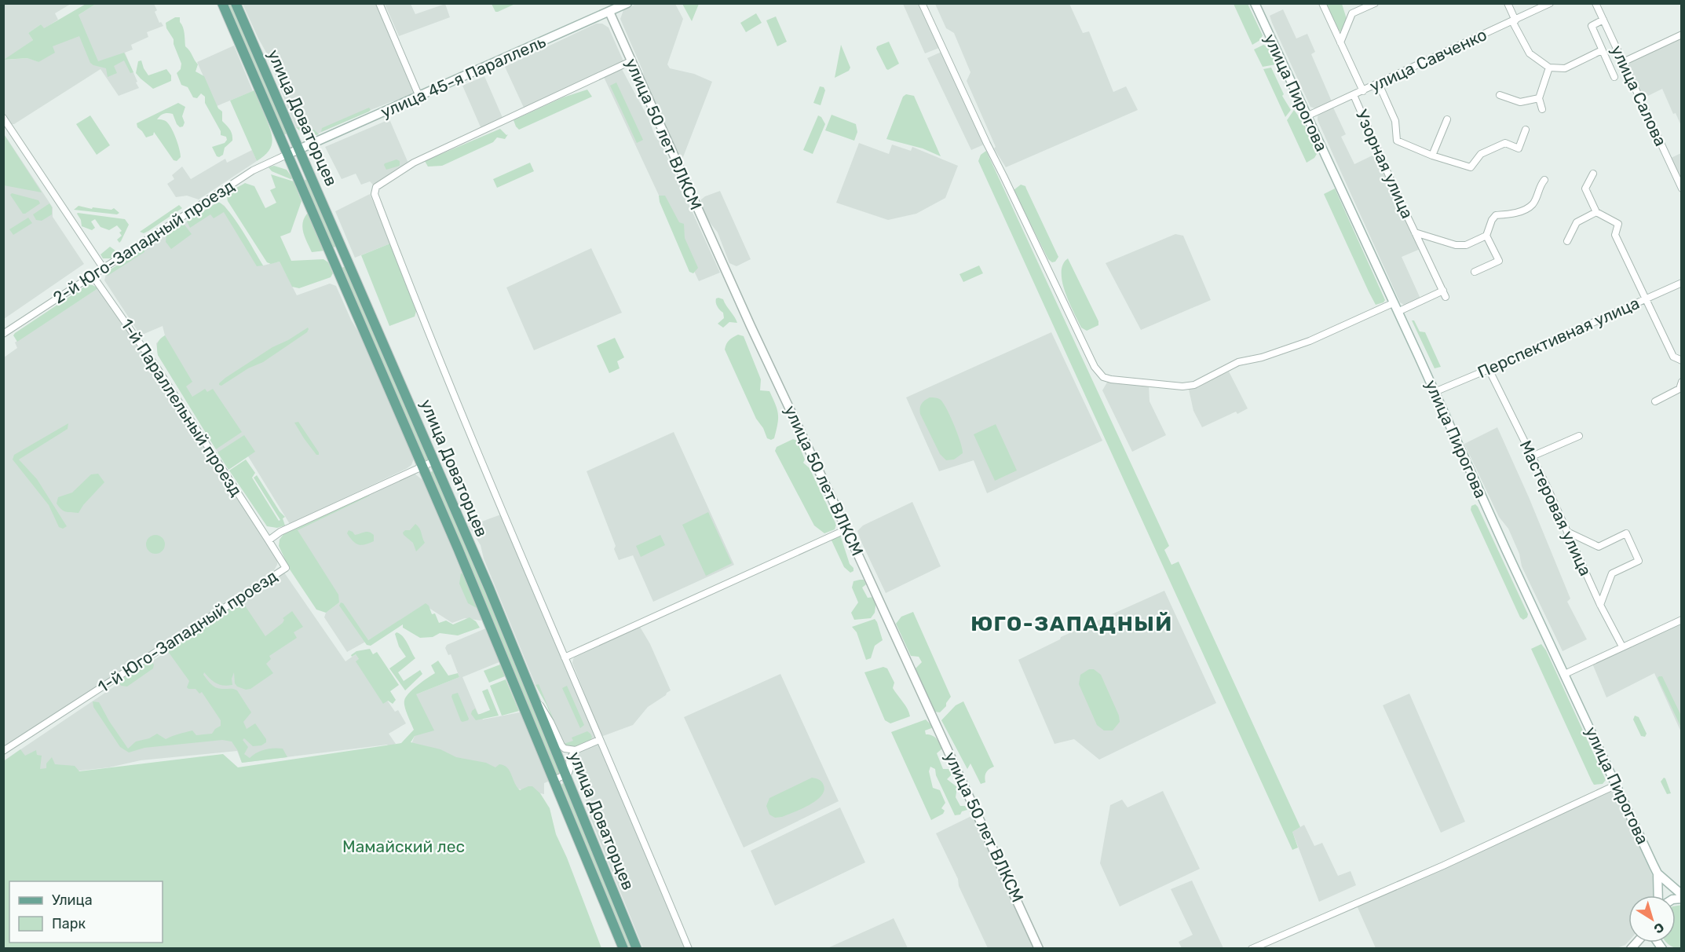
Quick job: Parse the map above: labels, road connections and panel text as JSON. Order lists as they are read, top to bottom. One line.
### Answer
{"streets":{"main road":["улица 45-я Параллель","улица Пирогова","улица Доваторцев","улица 50 лет ВЛКСМ"],"street":["улица Савченко","улица Салова","Узорная улица","2-й Юго-Западный проезд","Перспективная улица","1-й Параллельный проезд","Мастеровая улица","1-й Юго-Западный проезд"]},"crossings":[["улица Савченко","улица Пирогова"],["улица Савченко","Узорная улица"],["улица 45-я Параллель","улица Доваторцев"],["улица 45-я Параллель","улица 50 лет ВЛКСМ"],["улица 45-я Параллель","2-й Юго-Западный проезд"],["улица Пирогова","Узорная улица"],["улица Пирогова","Перспективная улица"],["улица Доваторцев","2-й Юго-Западный проезд"],["2-й Юго-Западный проезд","1-й Параллельный проезд"],["Перспективная улица","Мастеровая улица"],["1-й Параллельный проезд","1-й Юго-Западный проезд"]],"districts":["ЮГО-ЗАПАДНЫЙ"],"parks":["Мамайский лес"],"legend":["Улица","Парк"],"north":"bottom right"}
